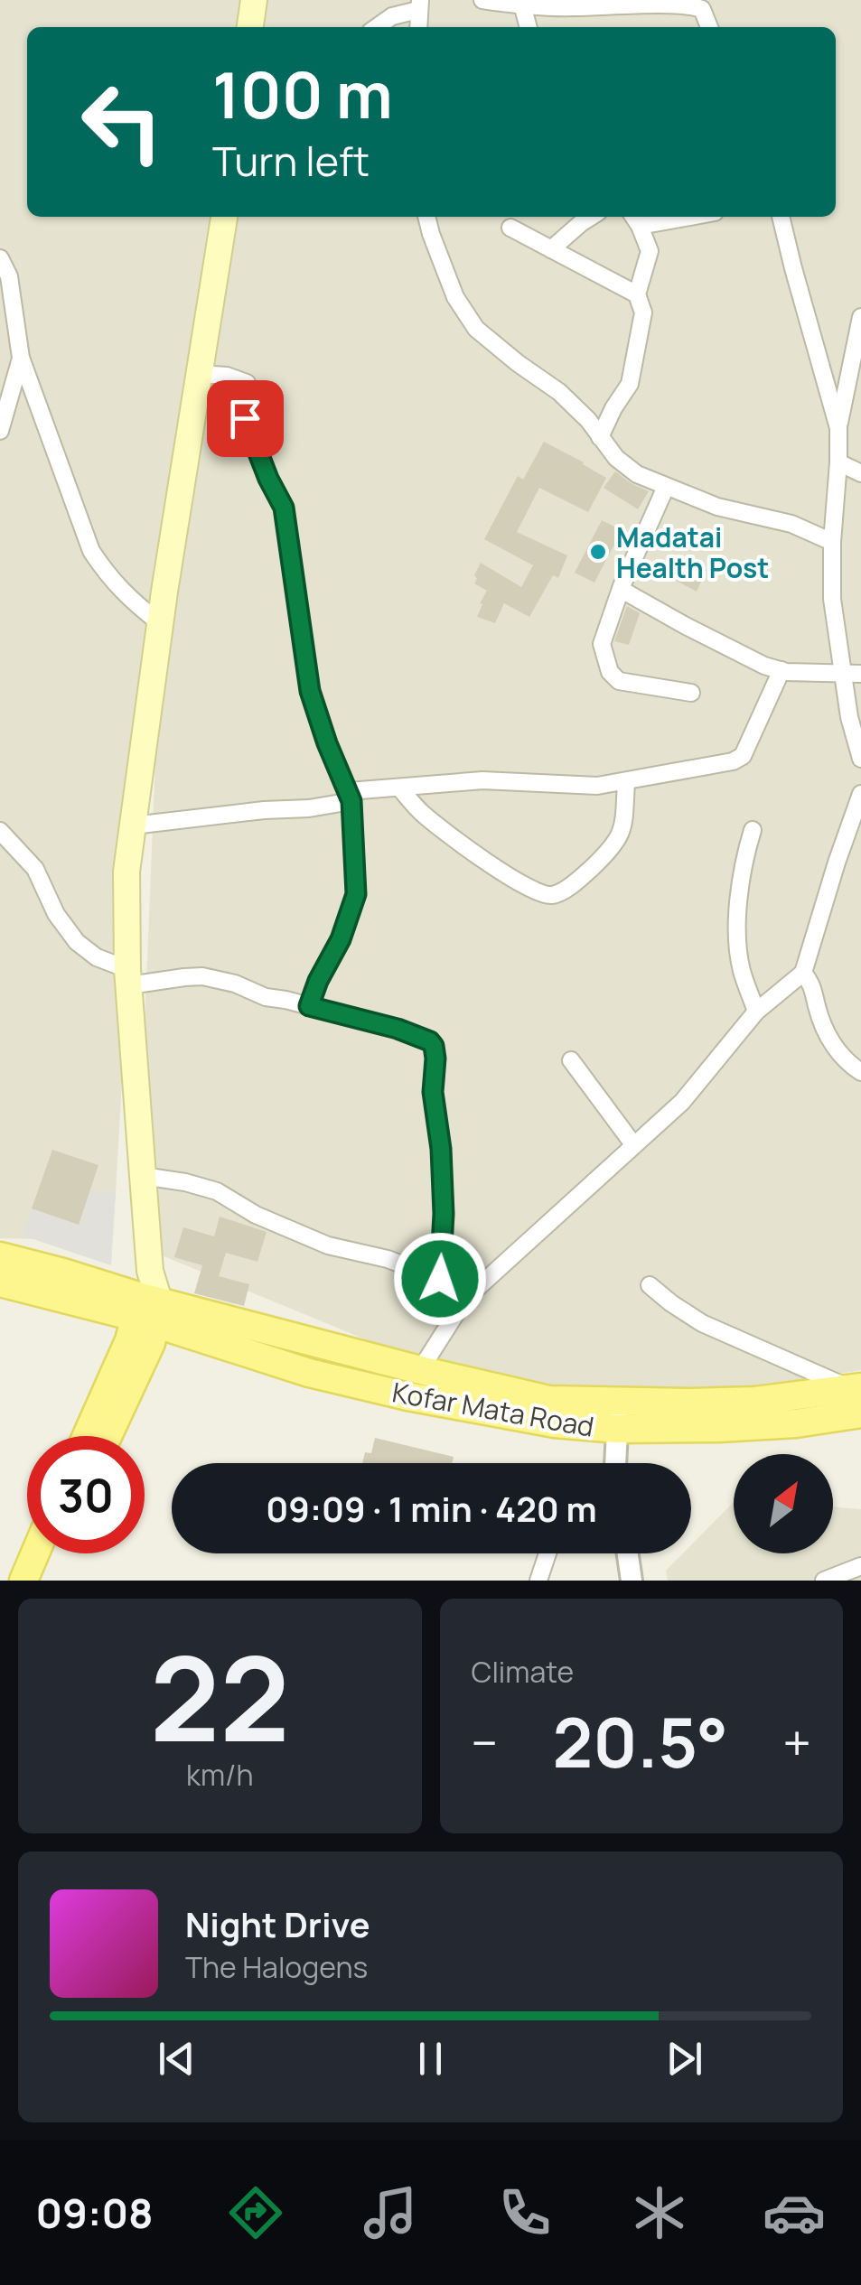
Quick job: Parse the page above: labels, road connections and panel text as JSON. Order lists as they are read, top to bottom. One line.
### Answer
{"streets":{"main road":["Kofar Mata Road"]},"places":["Madatai Health Post"],"north":"top right","page":{"turn":["100 m","Turn left"],"limit":"30","trip":"09:09 · 1 min · 420 m","tile":[["22","km/h"],"Climate"],"heat":["−","20.5°","+"],"song":["Night Drive","The Halogens"],"tabs":"09:08"}}
